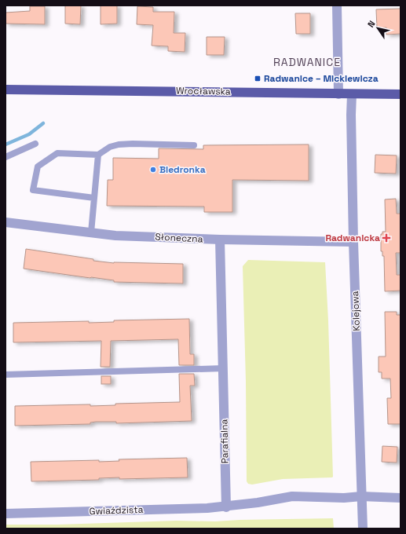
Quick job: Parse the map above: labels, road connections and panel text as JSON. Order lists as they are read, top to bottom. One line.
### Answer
{"streets":{"main road":["Wrocławska"],"street":["Słoneczna","Kolejowa","Parafialna","Gwiaździsta"]},"crossings":[["Wrocławska","Kolejowa"],["Słoneczna","Kolejowa"],["Słoneczna","Parafialna"],["Parafialna","Gwiaździsta"]],"districts":["RADWANICE"],"places":{"transit":["Radwanice – Mickiewicza"],"other":["Biedronka"],"health":["Radwanicka"]},"north":"top left"}
